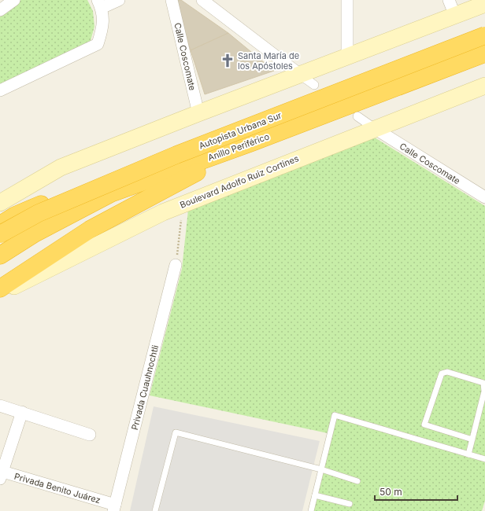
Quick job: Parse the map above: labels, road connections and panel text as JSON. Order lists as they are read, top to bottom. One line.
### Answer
{"streets":{"highway":["Autopista Urbana Sur","Anillo Periférico"],"main road":["Boulevard Adolfo Ruiz Cortines"],"street":["Calle Coscomate","Privada Cuauhnochtli","Privada Benito Juárez"]},"crossings":[["Calle Coscomate","Boulevard Adolfo Ruiz Cortines"],["Privada Cuauhnochtli","Privada Benito Juárez"]],"places":{"church":["Santa María de los Apóstoles"]},"scale_bar":"50 m"}
